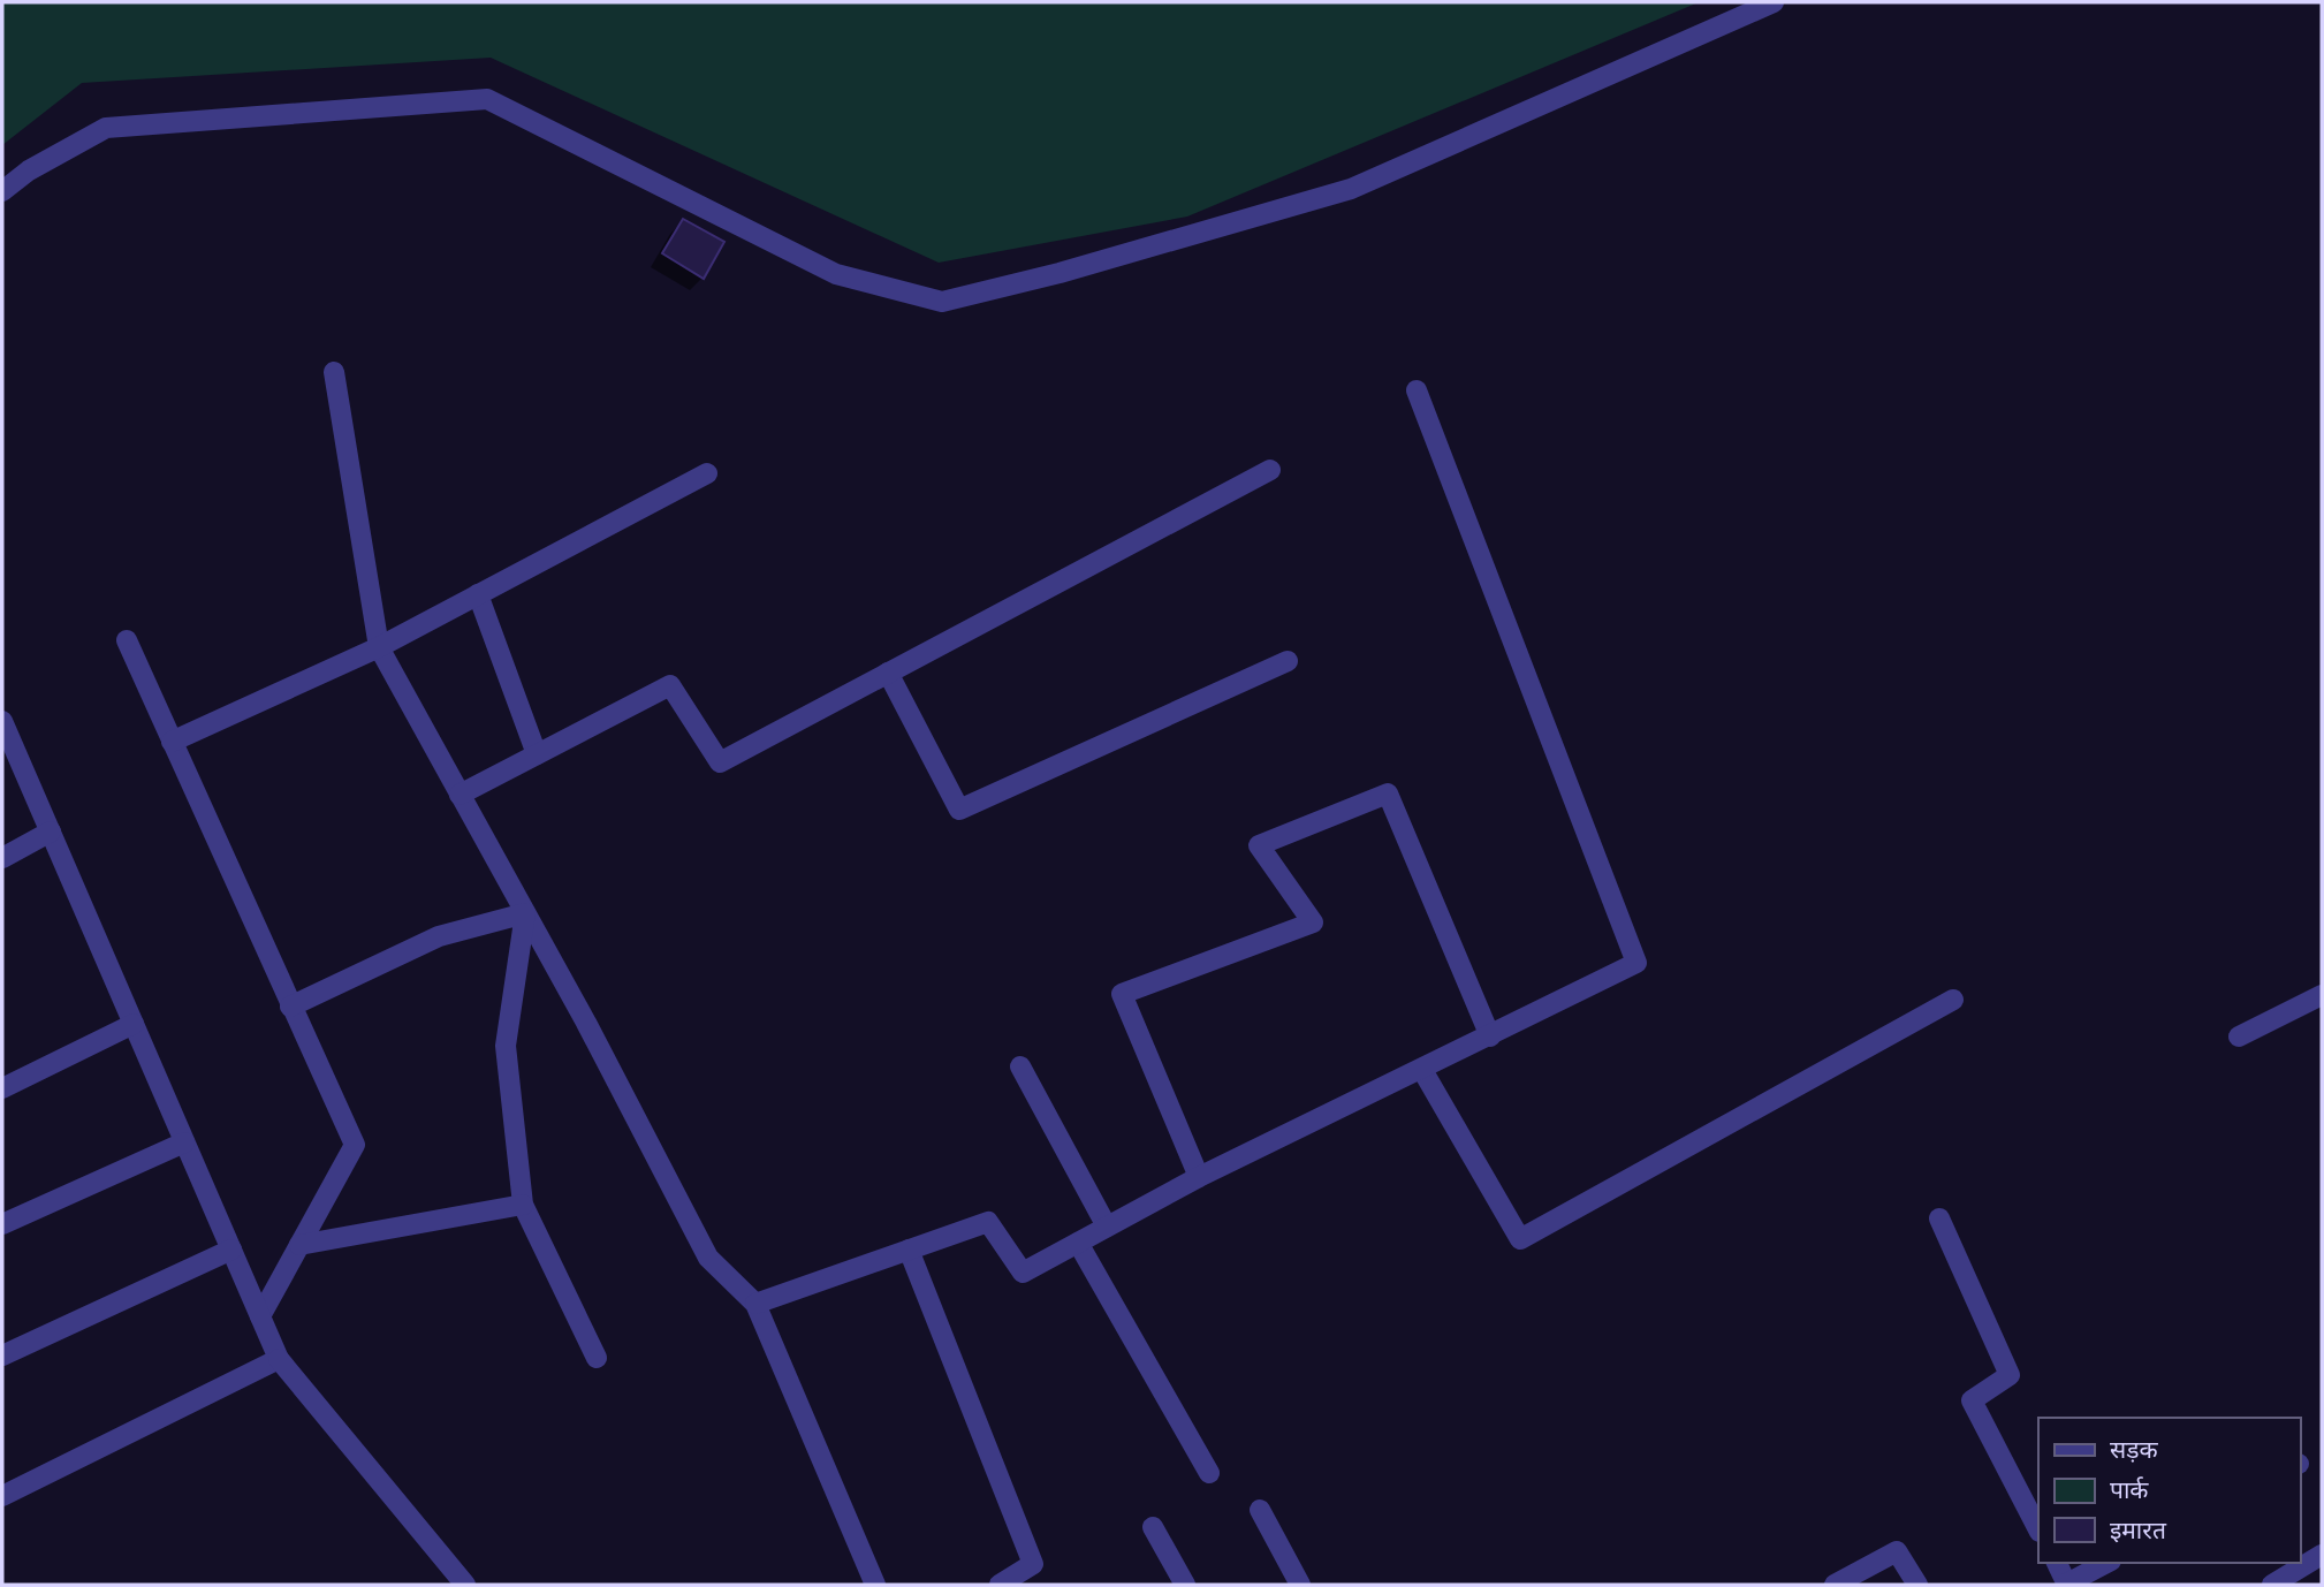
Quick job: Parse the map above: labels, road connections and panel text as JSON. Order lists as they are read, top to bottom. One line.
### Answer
{"legend":["सड़क","पार्क","इमारत"]}
